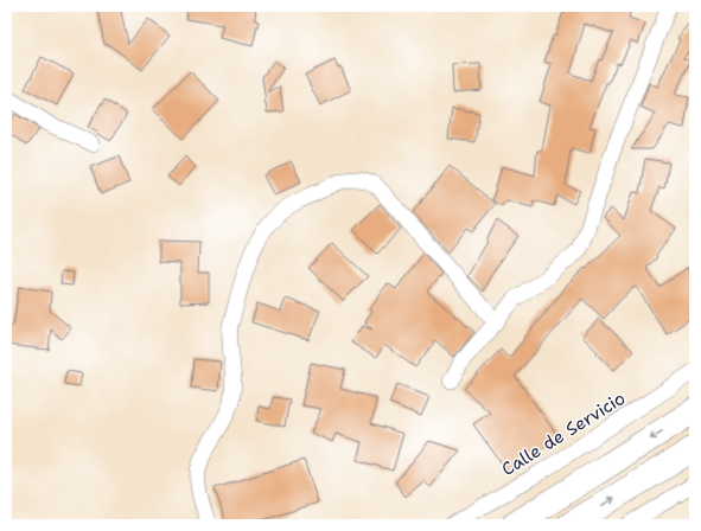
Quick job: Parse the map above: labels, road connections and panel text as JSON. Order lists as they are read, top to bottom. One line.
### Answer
{"streets":{"street":["Calle de Servicio"]}}
